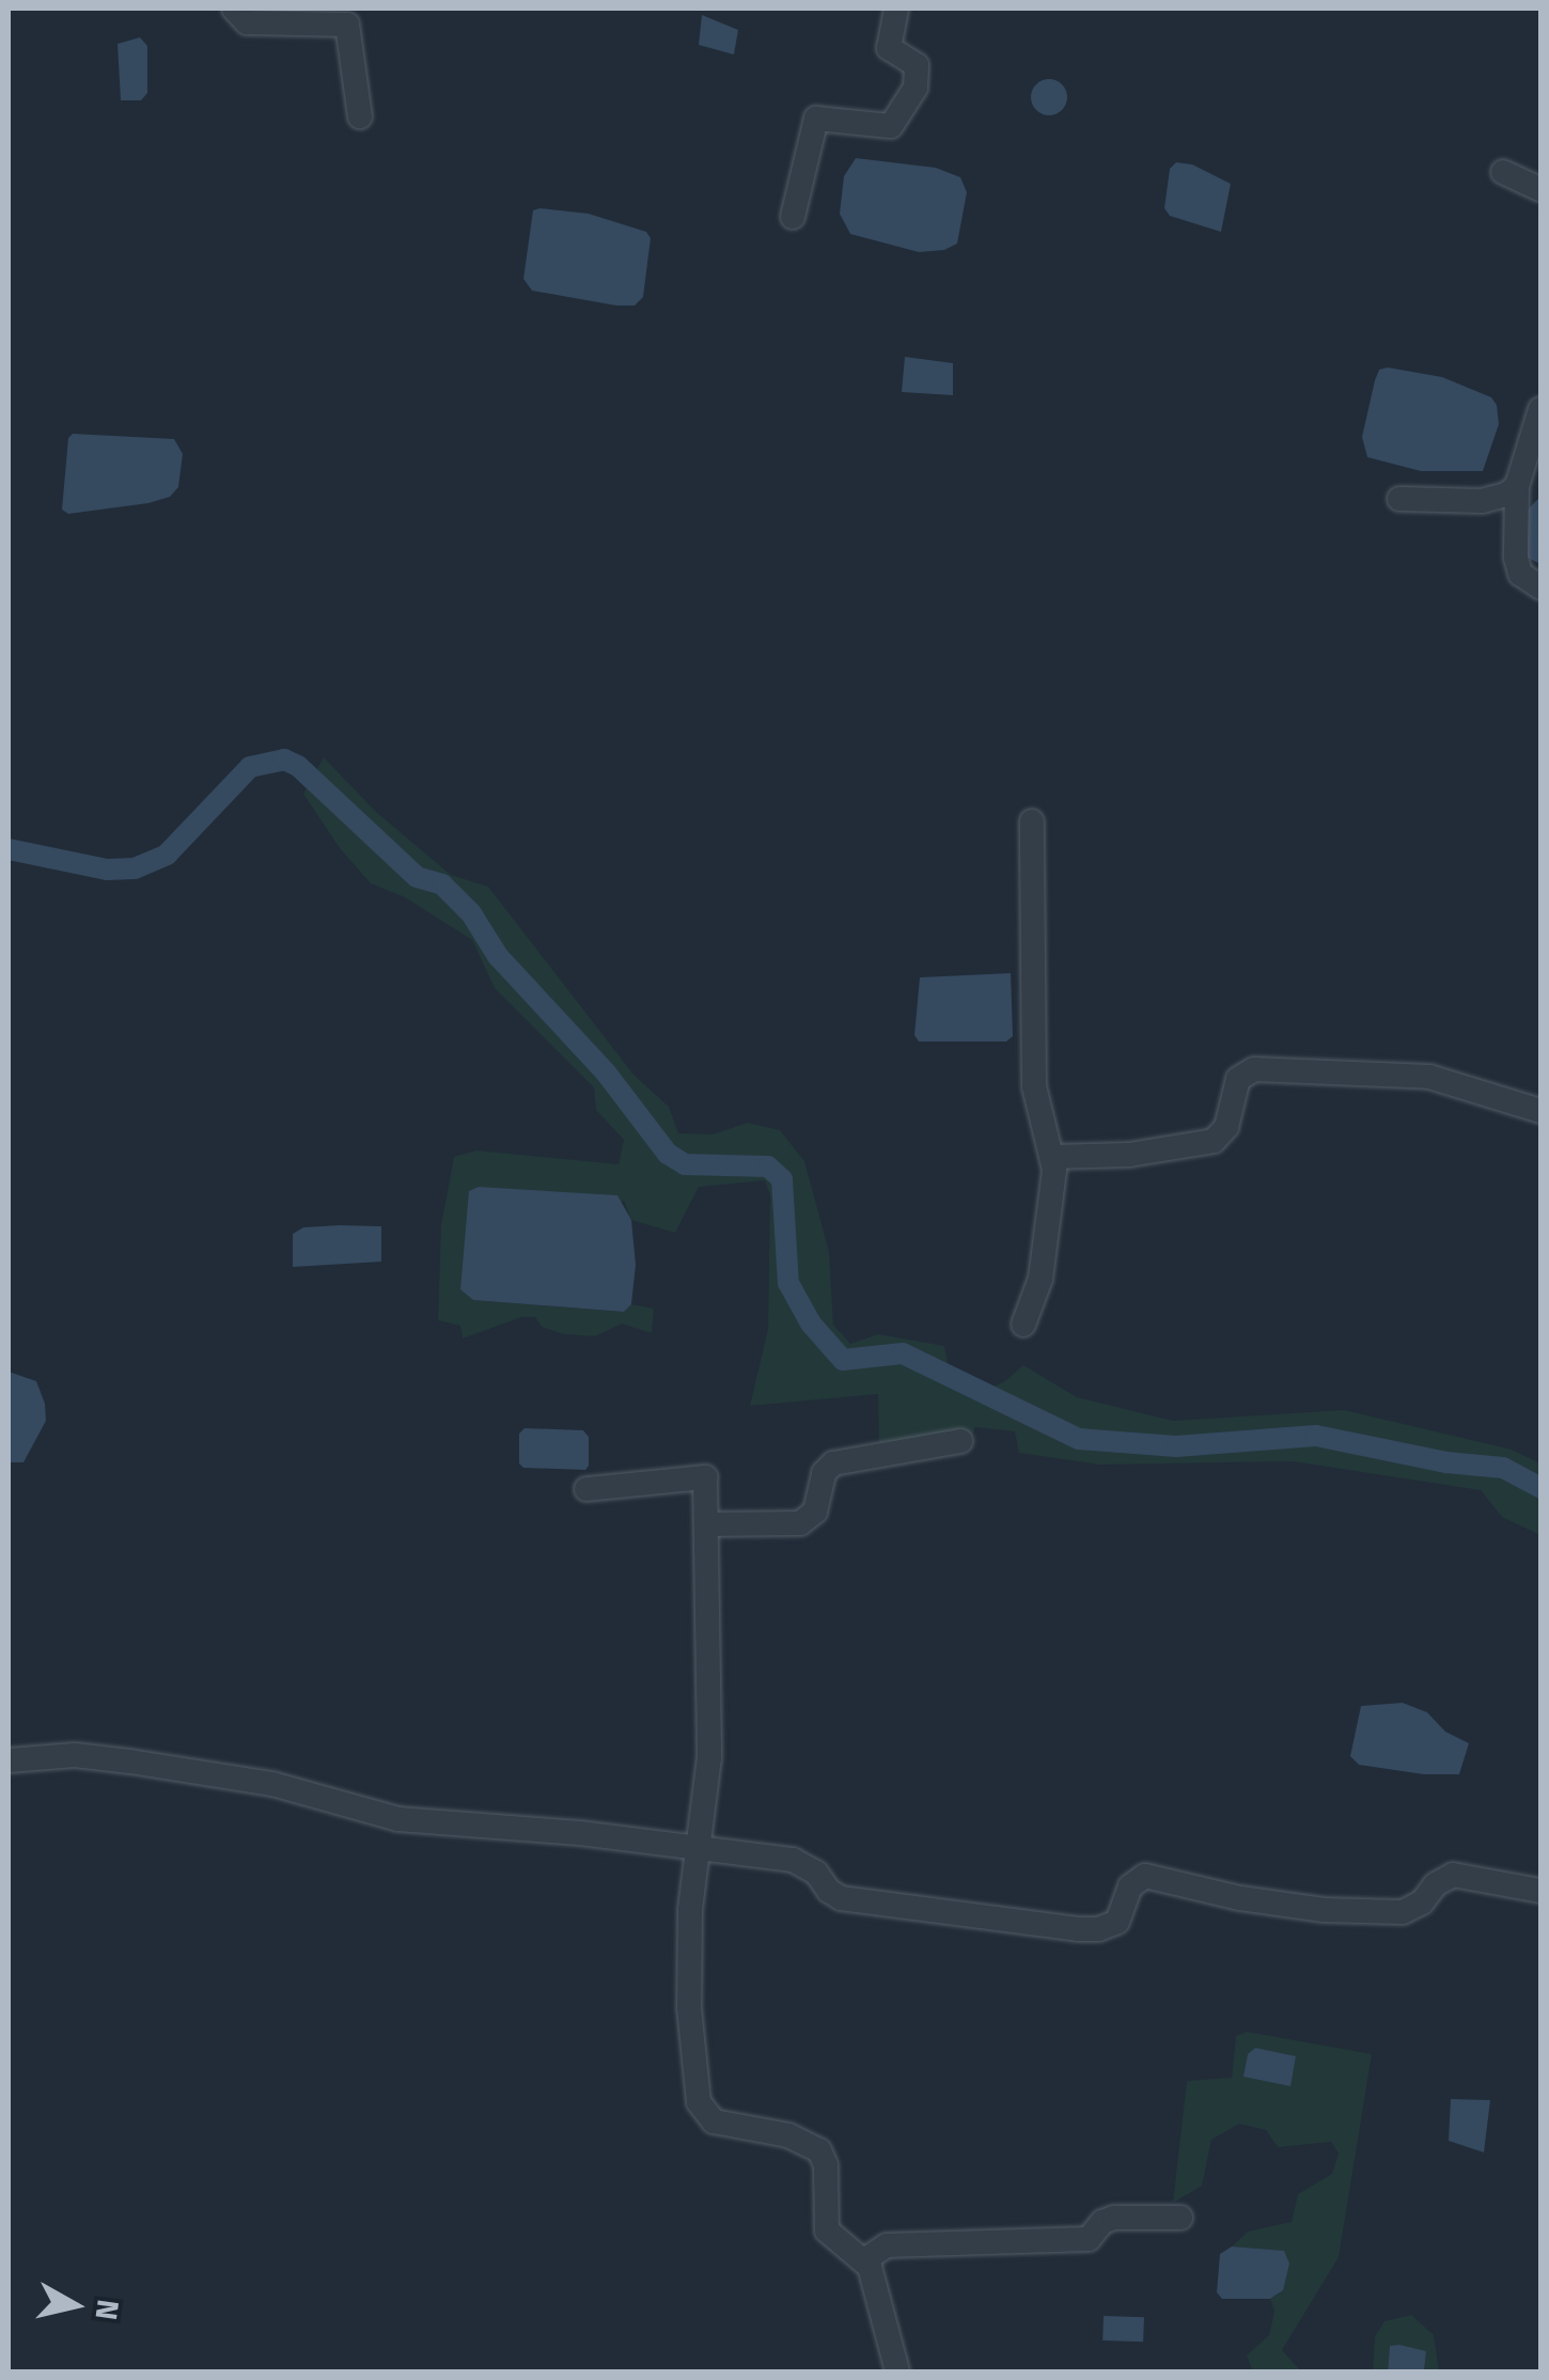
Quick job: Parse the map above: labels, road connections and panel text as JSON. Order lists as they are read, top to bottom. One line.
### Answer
{"north":"right"}
